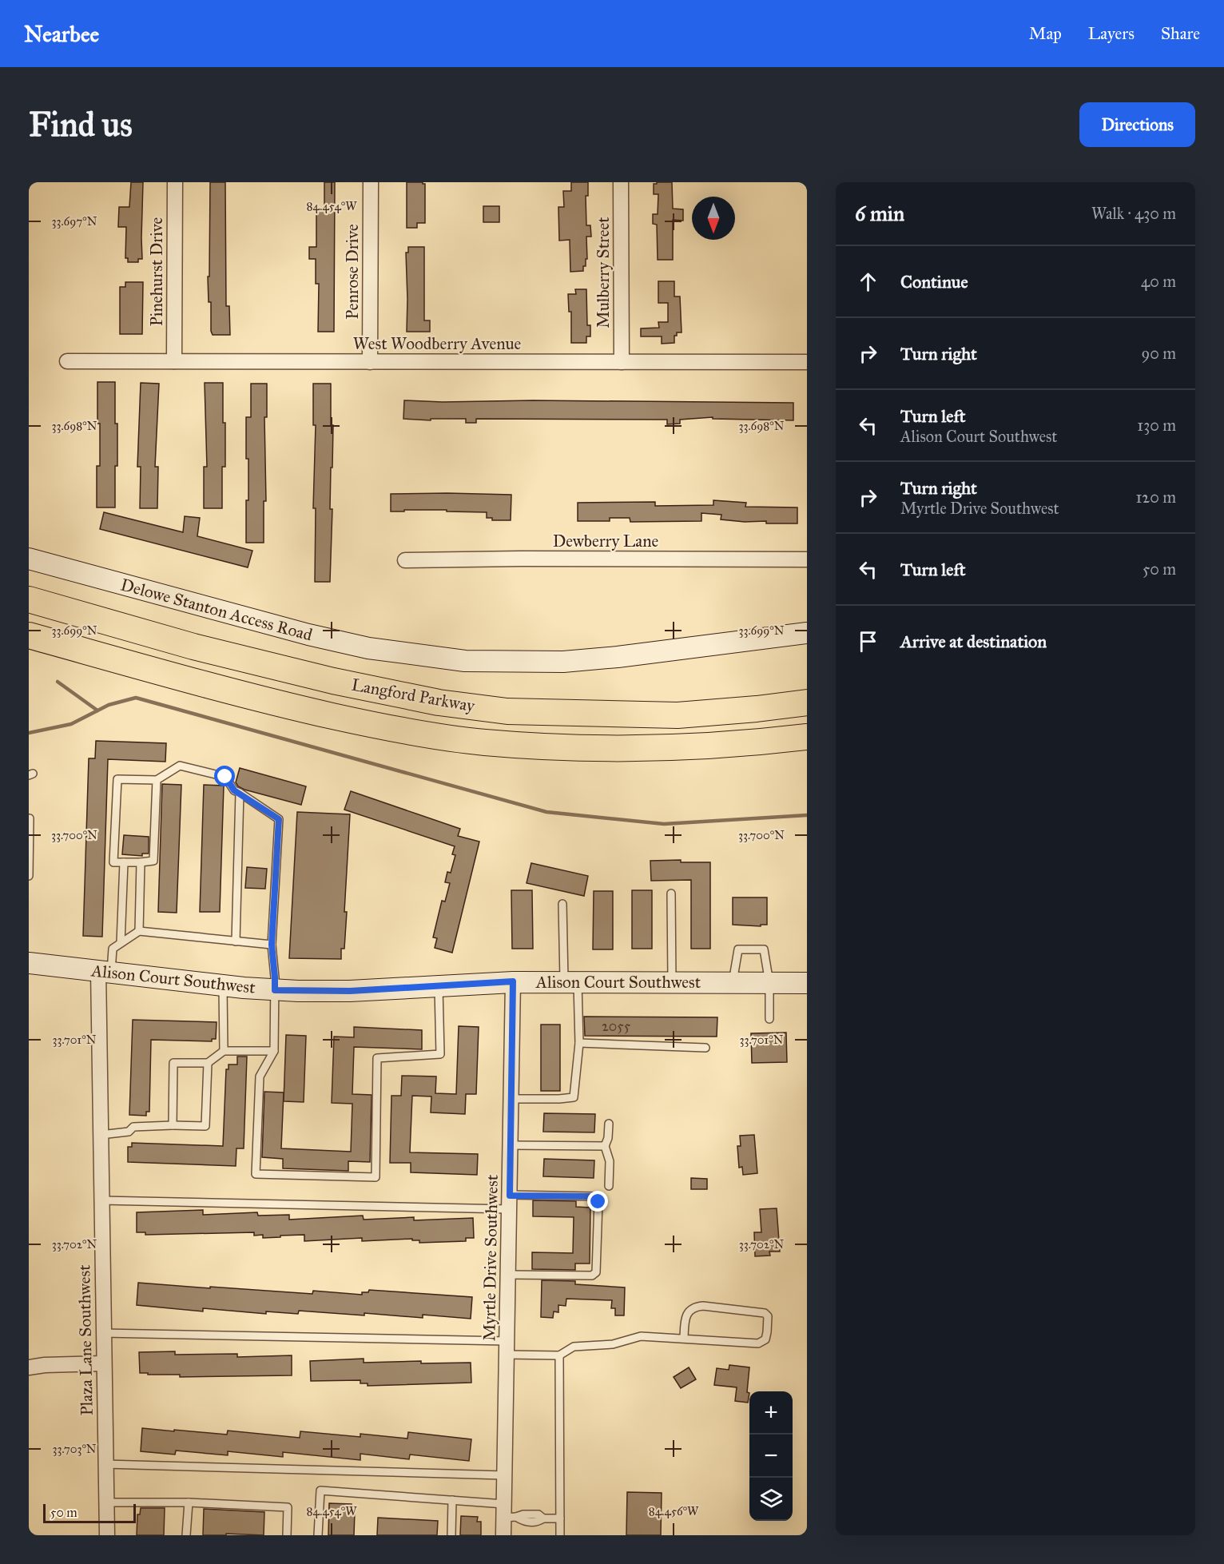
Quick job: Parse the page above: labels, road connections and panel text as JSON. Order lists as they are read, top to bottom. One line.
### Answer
{"streets":{"highway":["Langford Parkway"],"street":["Pinehurst Drive","Penrose Drive","Mulberry Street","West Woodberry Avenue","Dewberry Lane","Delowe Stanton Access Road","Alison Court Southwest","Myrtle Drive Southwest","Plaza Lane Southwest"]},"crossings":[["Pinehurst Drive","West Woodberry Avenue"],["Penrose Drive","West Woodberry Avenue"],["Mulberry Street","West Woodberry Avenue"],["Alison Court Southwest","Myrtle Drive Southwest"],["Alison Court Southwest","Plaza Lane Southwest"]],"house_numbers":["2055"],"scale_bar":"50 m","north":"bottom","page":{"header":"Nearbee","nav":["Map","Layers","Share"],"buttons":"Directions","title":"Find us","heading":["6 min","Walk · 430 m"],"list":[["Continue","40 m"],["Turn right","90 m"],["Turn left","Alison Court Southwest","130 m"],["Turn right","Myrtle Drive Southwest","120 m"],["Turn left","50 m"],"Arrive at destination"],"map_buttons":["+","−"],"scale":"50 m"},"coordinates":["84.454°W","33.697°N","33.698°N","33.699°N","33.700°N","33.701°N","33.702°N","33.703°N","84.456°W"]}
